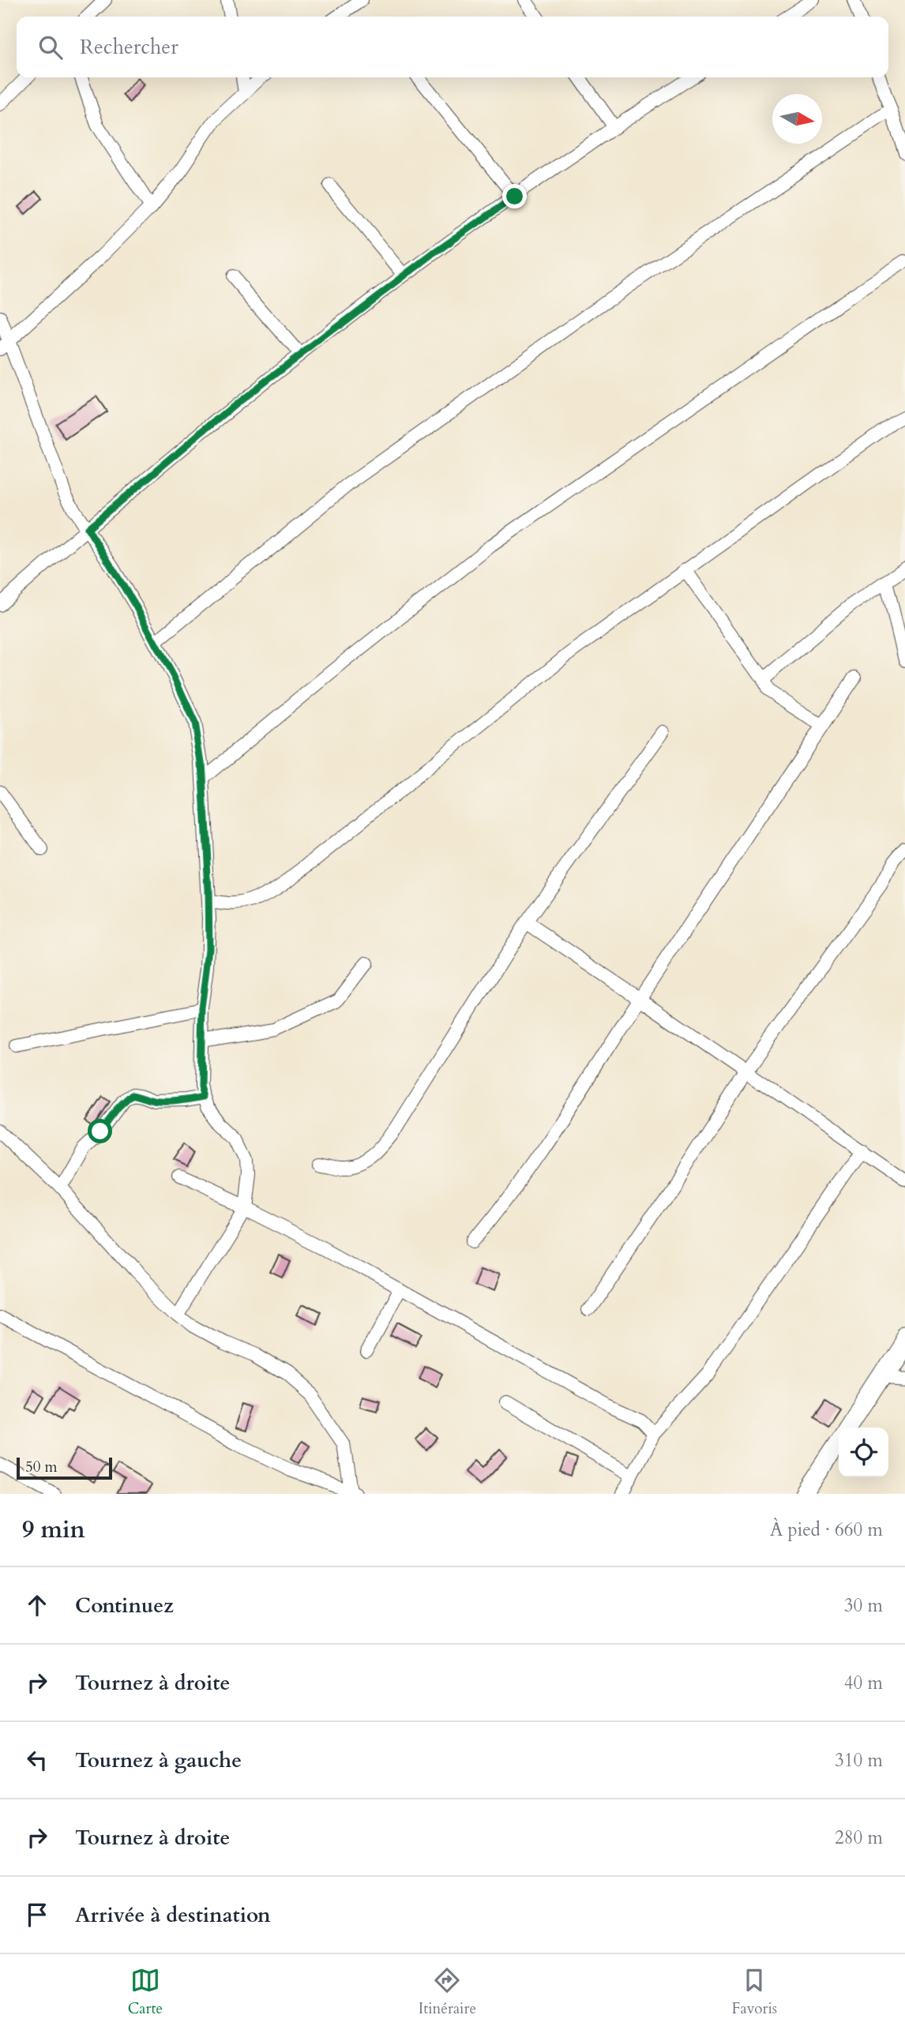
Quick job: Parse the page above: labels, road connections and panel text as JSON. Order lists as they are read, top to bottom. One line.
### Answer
{"scale_bar":"50 m","north":"right","page":{"search":"Rechercher","scale":"50 m","heading":["9 min","À pied · 660 m"],"list":[["Continuez","30 m"],["Tournez à droite","40 m"],["Tournez à gauche","310 m"],["Tournez à droite","280 m"],"Arrivée à destination"],"nav":["Carte","Itinéraire","Favoris"]}}
